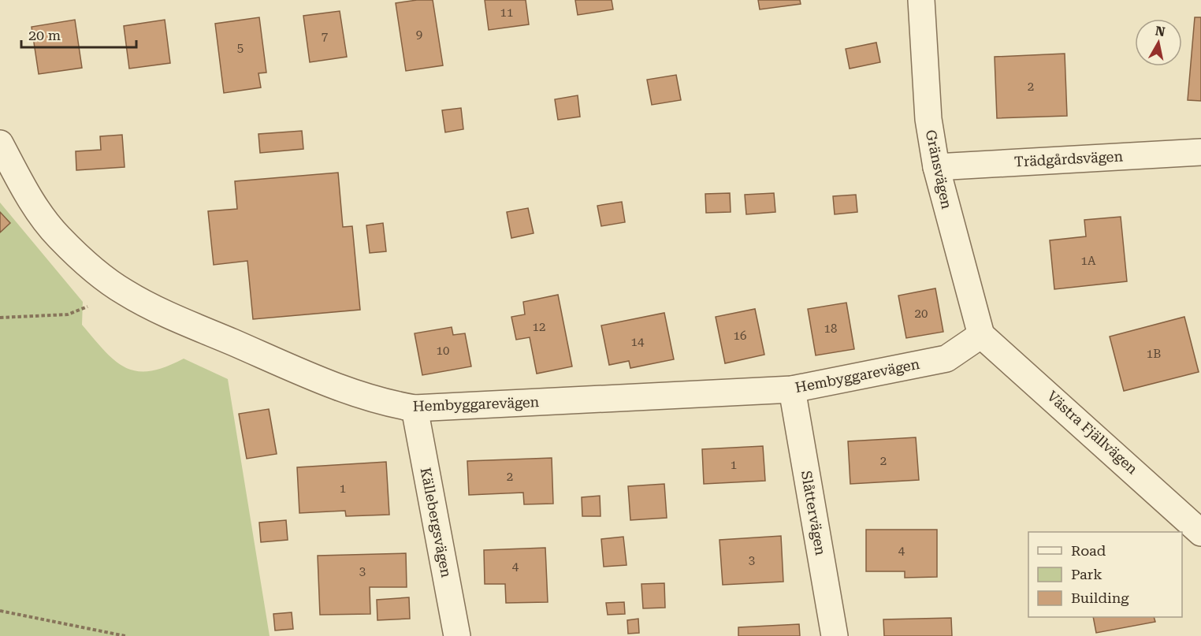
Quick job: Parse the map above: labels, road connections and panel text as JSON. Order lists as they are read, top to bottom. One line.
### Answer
{"streets":{"street":["Trädgårdsvägen","Gränsvägen","Hembyggarevägen","Västra Fjällvägen","Slåttervägen","Källebergsvägen"]},"crossings":[["Trädgårdsvägen","Gränsvägen"],["Gränsvägen","Hembyggarevägen"],["Gränsvägen","Västra Fjällvägen"],["Hembyggarevägen","Västra Fjällvägen"],["Hembyggarevägen","Slåttervägen"],["Hembyggarevägen","Källebergsvägen"]],"house_numbers":["11","9","7","5","2","1A","20","12","18","16","14","10","1B","2","1","2","1","4","3","4","3"],"legend":["Road","Park","Building"],"scale_bar":"20 m","north":"top"}
